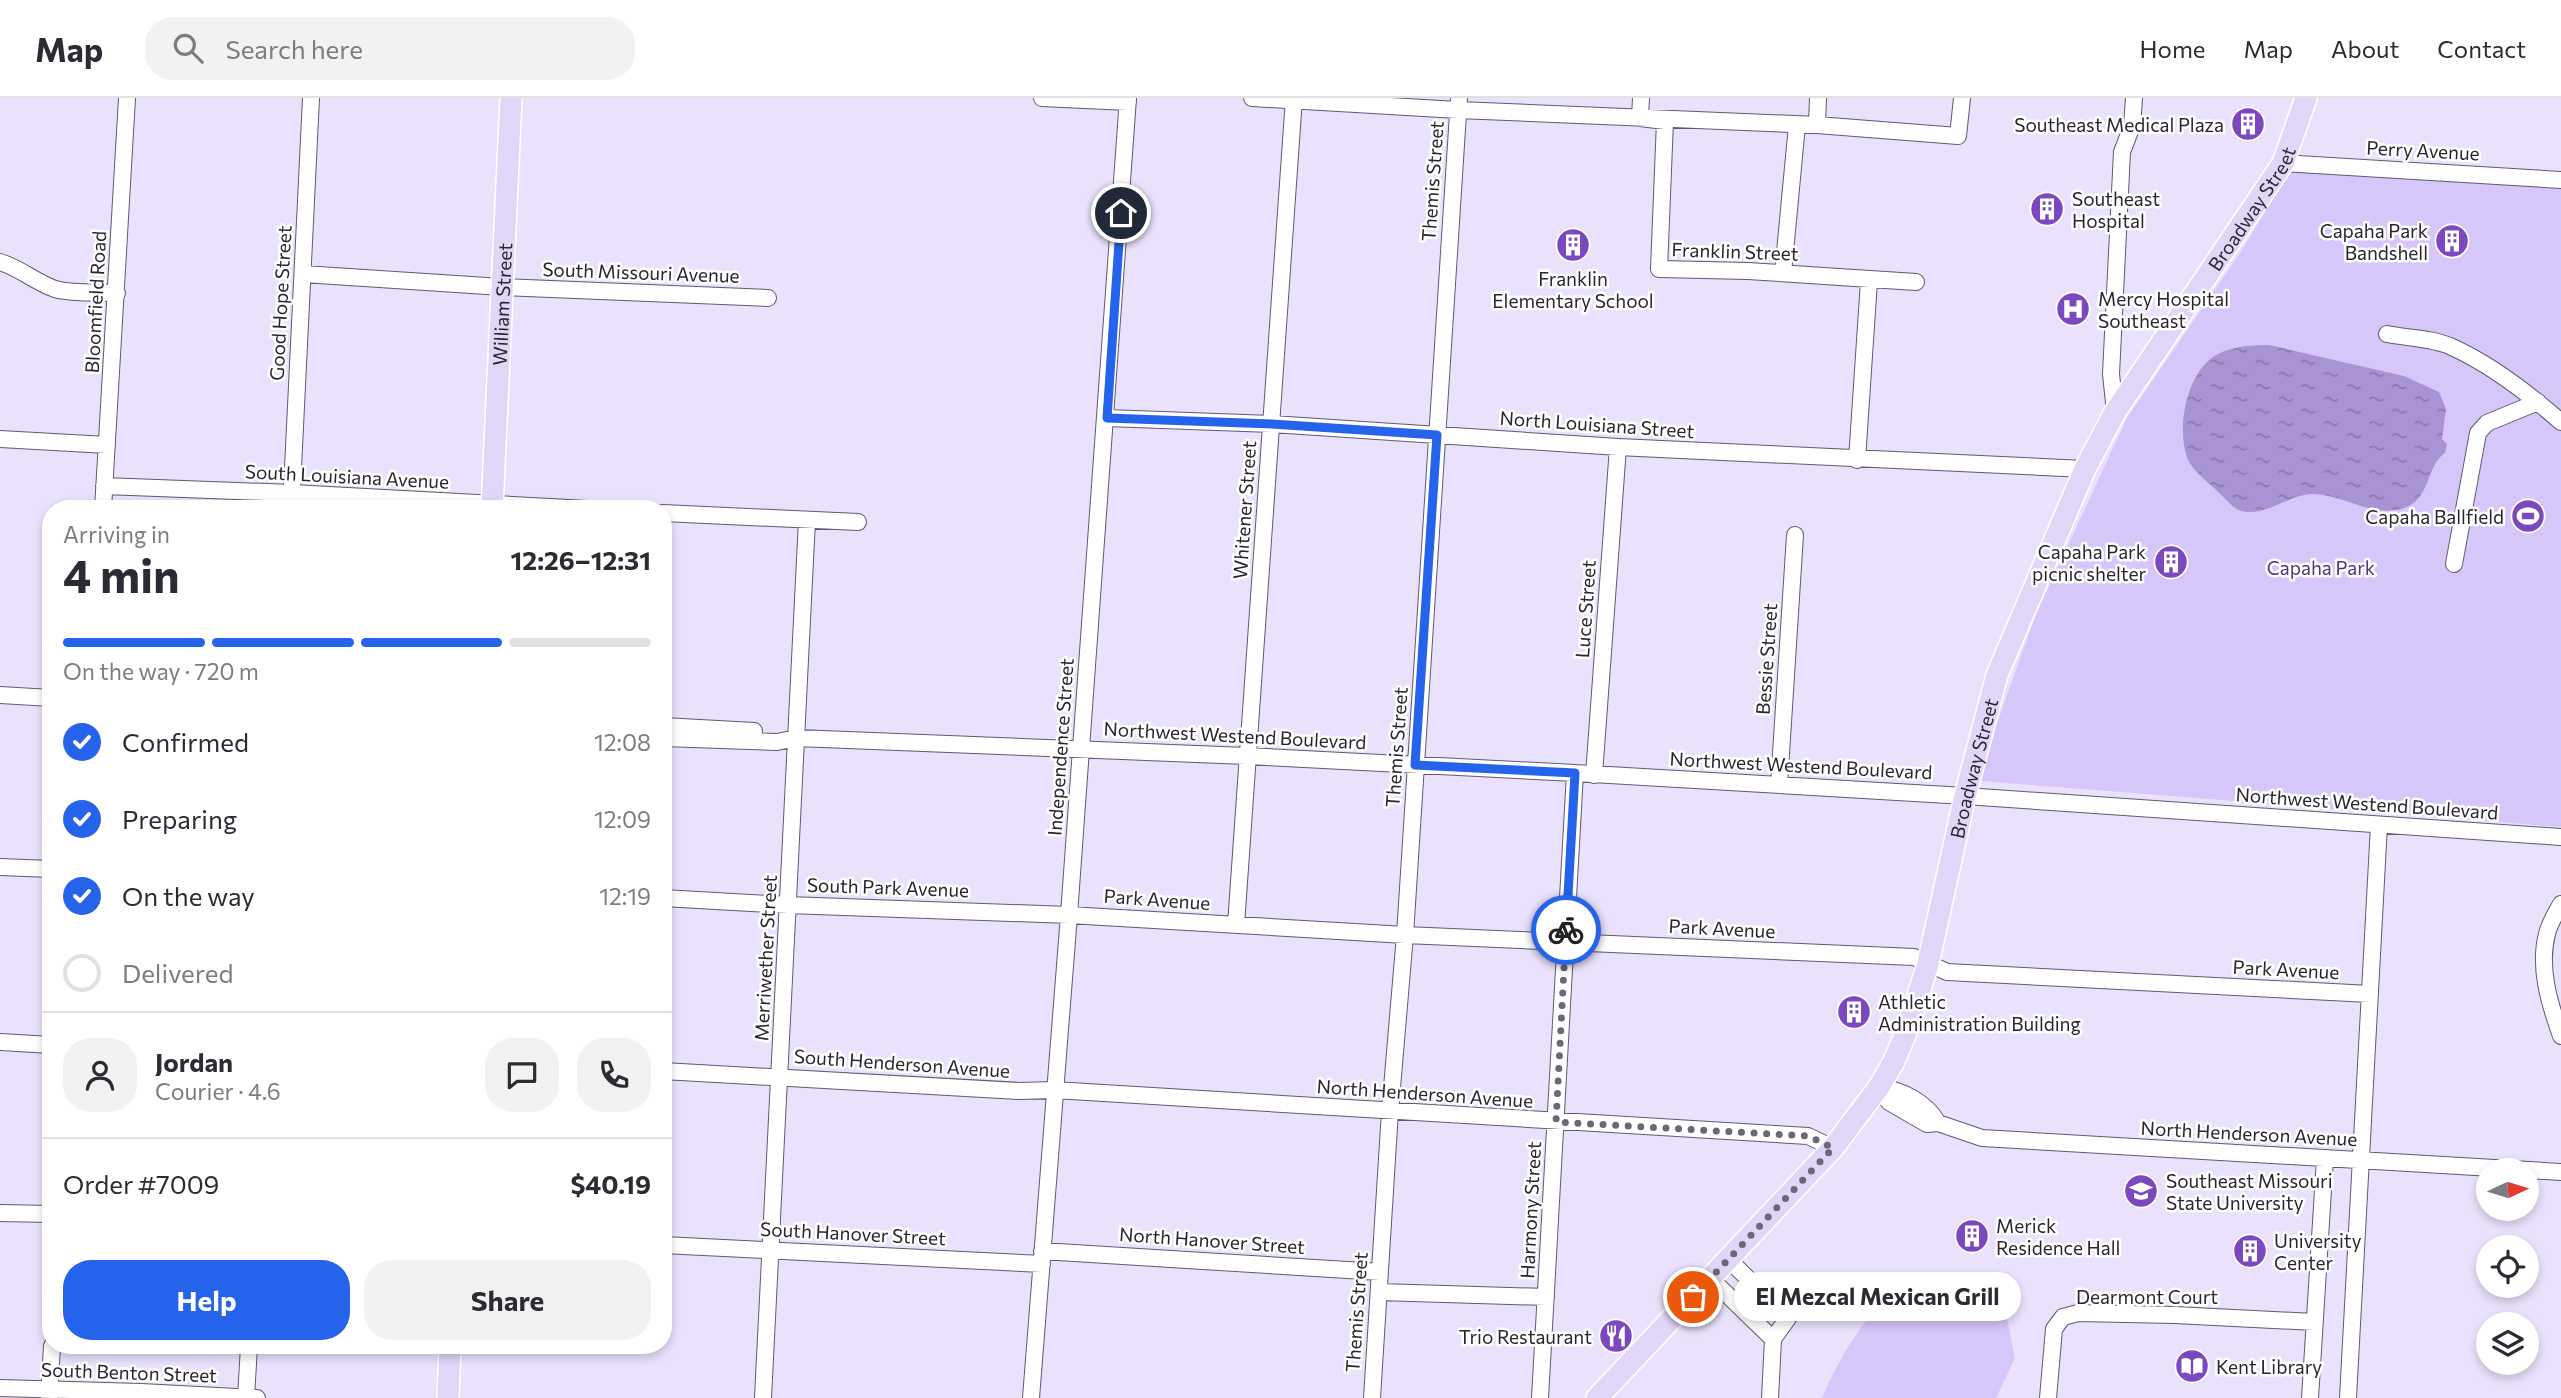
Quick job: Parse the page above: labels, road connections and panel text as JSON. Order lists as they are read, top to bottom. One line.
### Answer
{"streets":{"main road":["Broadway Street","William Street"],"street":["Perry Avenue","Themis Street","Franklin Street","South Missouri Avenue","Bloomfield Road","Good Hope Street","North Louisiana Street","South Louisiana Avenue","Whitener Street","Luce Street","Bessie Street","Northwest Westend Boulevard","Independence Street","South Park Avenue","Park Avenue","Merriwether Street","South Henderson Avenue","North Henderson Avenue","Harmony Street","South Hanover Street","North Hanover Street","Dearmont Court","South Benton Street"]},"crossings":[["Perry Avenue","Broadway Street"],["Themis Street","North Louisiana Street"],["Themis Street","Northwest Westend Boulevard"],["Themis Street","Park Avenue"],["Themis Street","North Henderson Avenue"],["Themis Street","North Hanover Street"],["Broadway Street","North Louisiana Street"],["Broadway Street","Northwest Westend Boulevard"],["Broadway Street","Park Avenue"],["Broadway Street","North Henderson Avenue"],["South Missouri Avenue","Good Hope Street"],["South Missouri Avenue","William Street"],["Bloomfield Road","South Louisiana Avenue"],["North Louisiana Street","Whitener Street"],["North Louisiana Street","Luce Street"],["North Louisiana Street","Independence Street"],["Whitener Street","Northwest Westend Boulevard"],["Whitener Street","Park Avenue"],["Luce Street","Northwest Westend Boulevard"],["Bessie Street","Northwest Westend Boulevard"],["Northwest Westend Boulevard","Independence Street"],["Northwest Westend Boulevard","Merriwether Street"],["Northwest Westend Boulevard","Harmony Street"],["Independence Street","South Park Avenue"],["Independence Street","Park Avenue"],["Independence Street","South Henderson Avenue"],["Independence Street","North Henderson Avenue"],["Independence Street","South Hanover Street"],["Independence Street","North Hanover Street"],["South Park Avenue","Park Avenue"],["South Park Avenue","Merriwether Street"],["Park Avenue","Harmony Street"],["Merriwether Street","South Henderson Avenue"],["Merriwether Street","South Hanover Street"],["South Henderson Avenue","North Henderson Avenue"],["North Henderson Avenue","Harmony Street"],["South Hanover Street","North Hanover Street"]],"parks":["Capaha Park"],"places":{"building":["Southeast Medical Plaza","Southeast Hospital","Capaha Park Bandshell","Franklin Elementary School","Capaha Park picnic shelter","Athletic Administration Building","Merick Residence Hall","University Center"],"hospital":["Mercy Hospital Southeast"],"sports":["Capaha Ballfield"],"school or university":["Southeast Missouri State University"],"other":["El Mezcal Mexican Grill"],"restaurant":["Trio Restaurant"],"library":["Kent Library"]},"north":"right","page":{"header":"Map","search":"Search here","nav":["Home","Map","About","Contact"],"heading":["4 min","Arriving in","12:26–12:31"],"panel":["Jordan","Courier · 4.6","Order #7009","$40.19"],"bar":"On the way · 720 m","list":[["Confirmed","12:08"],["Preparing","12:09"],["On the way","12:19"],"Delivered"],"buttons":["Help","Share"],"bubble":"El Mezcal Mexican Grill"}}
